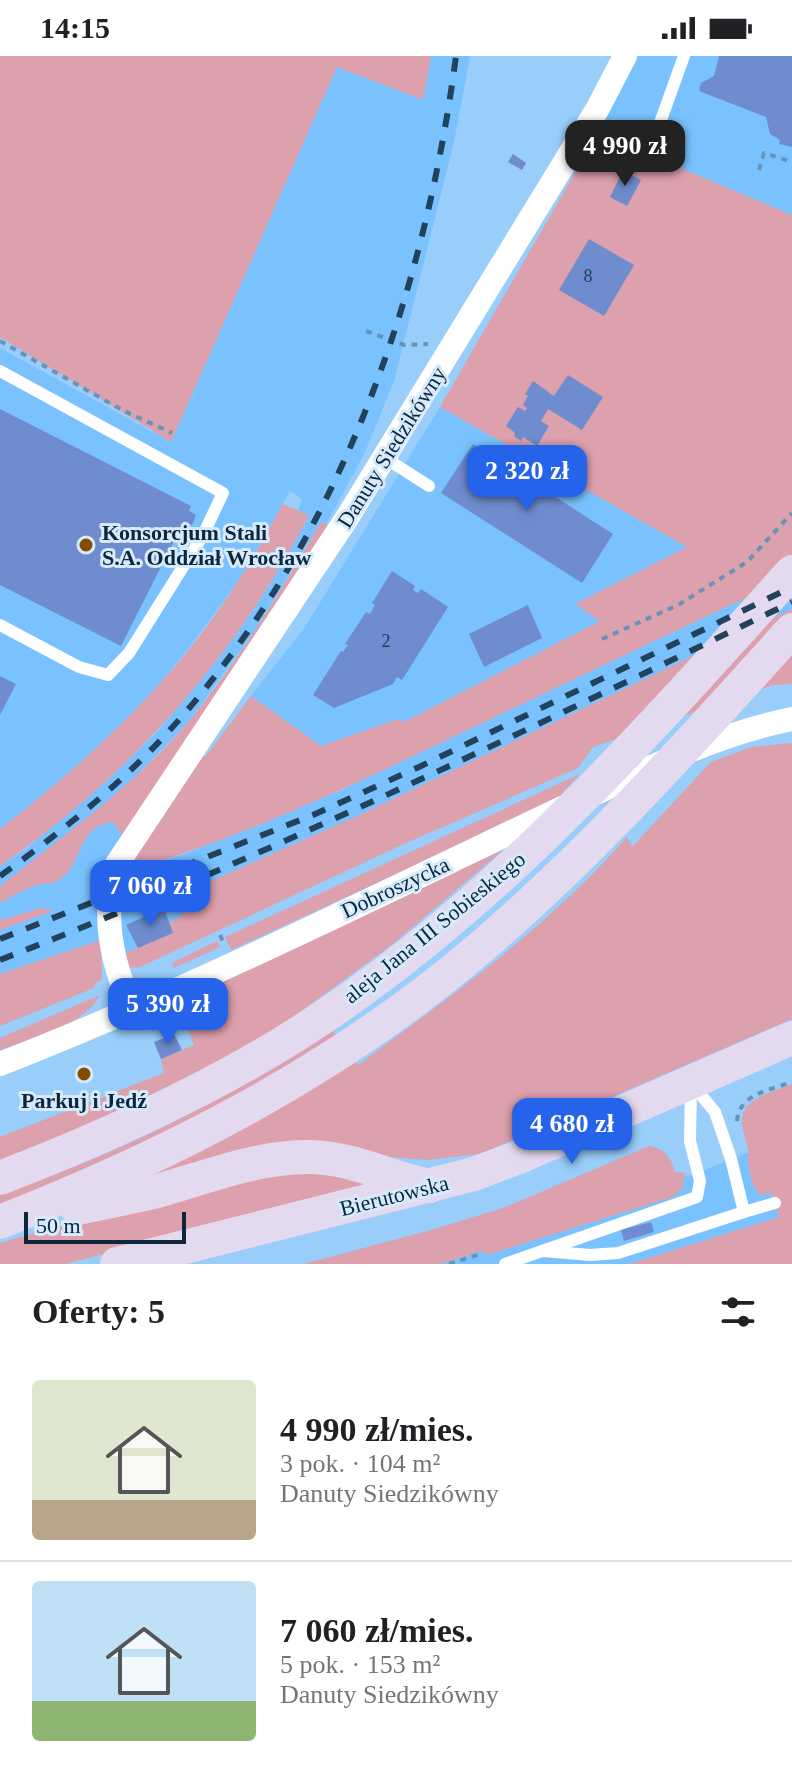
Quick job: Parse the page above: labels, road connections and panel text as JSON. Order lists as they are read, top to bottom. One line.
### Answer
{"streets":{"main road":["aleja Jana III Sobieskiego","Bierutowska"],"street":["Danuty Siedzikówny","Dobroszycka"]},"crossings":[["Danuty Siedzikówny","Dobroszycka"]],"places":["Konsorcjum Stali S.A. Oddział Wrocław","Parkuj i Jedź"],"house_numbers":["8","2"],"scale_bar":"50 m","page":{"status":"14:15","price":["4 990 zł","2 320 zł","7 060 zł","5 390 zł","4 680 zł"],"scale":"50 m","heading":"Oferty: 5","list":[{"name":"4 990 zł/mies.","note":"3 pok. · 104 m² · Danuty Siedzikówny"},{"name":"7 060 zł/mies.","note":"5 pok. · 153 m² · Danuty Siedzikówny"}]}}
